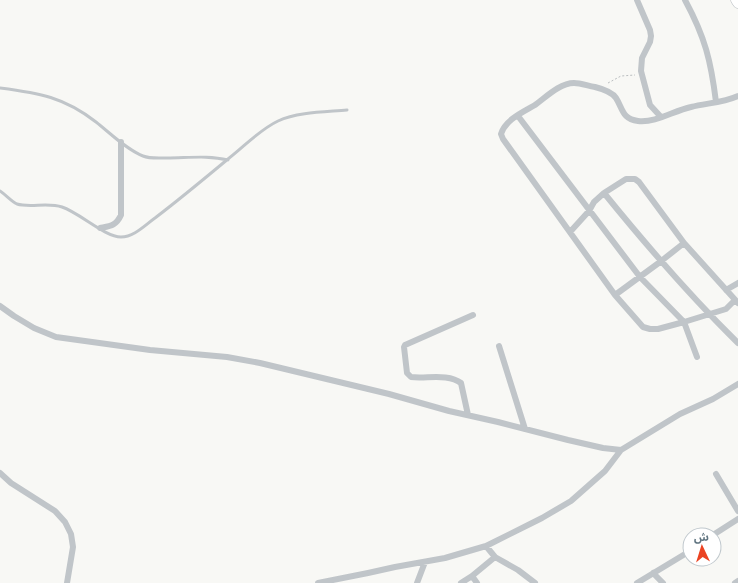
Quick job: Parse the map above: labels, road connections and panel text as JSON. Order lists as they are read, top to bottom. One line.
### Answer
{"north":"top"}
